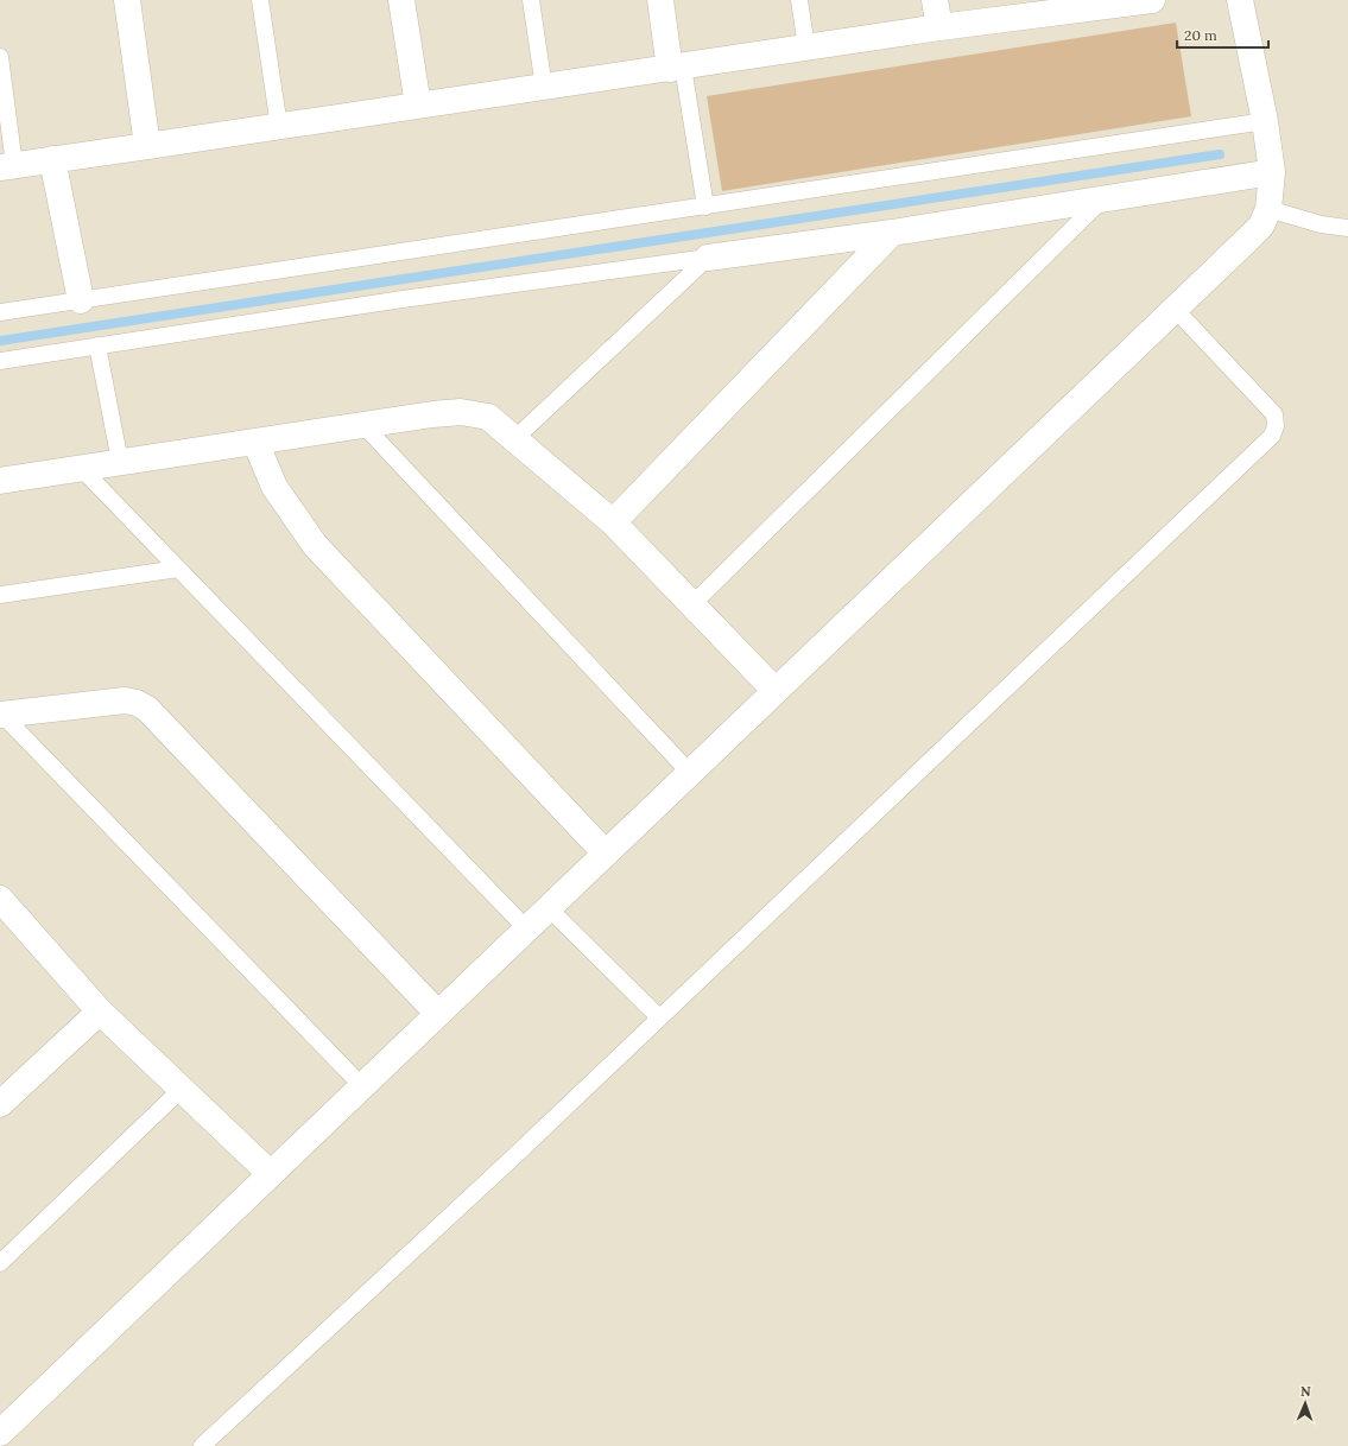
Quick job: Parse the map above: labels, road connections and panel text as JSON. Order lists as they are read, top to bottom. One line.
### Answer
{"scale_bar":"20 m","north":"top"}
